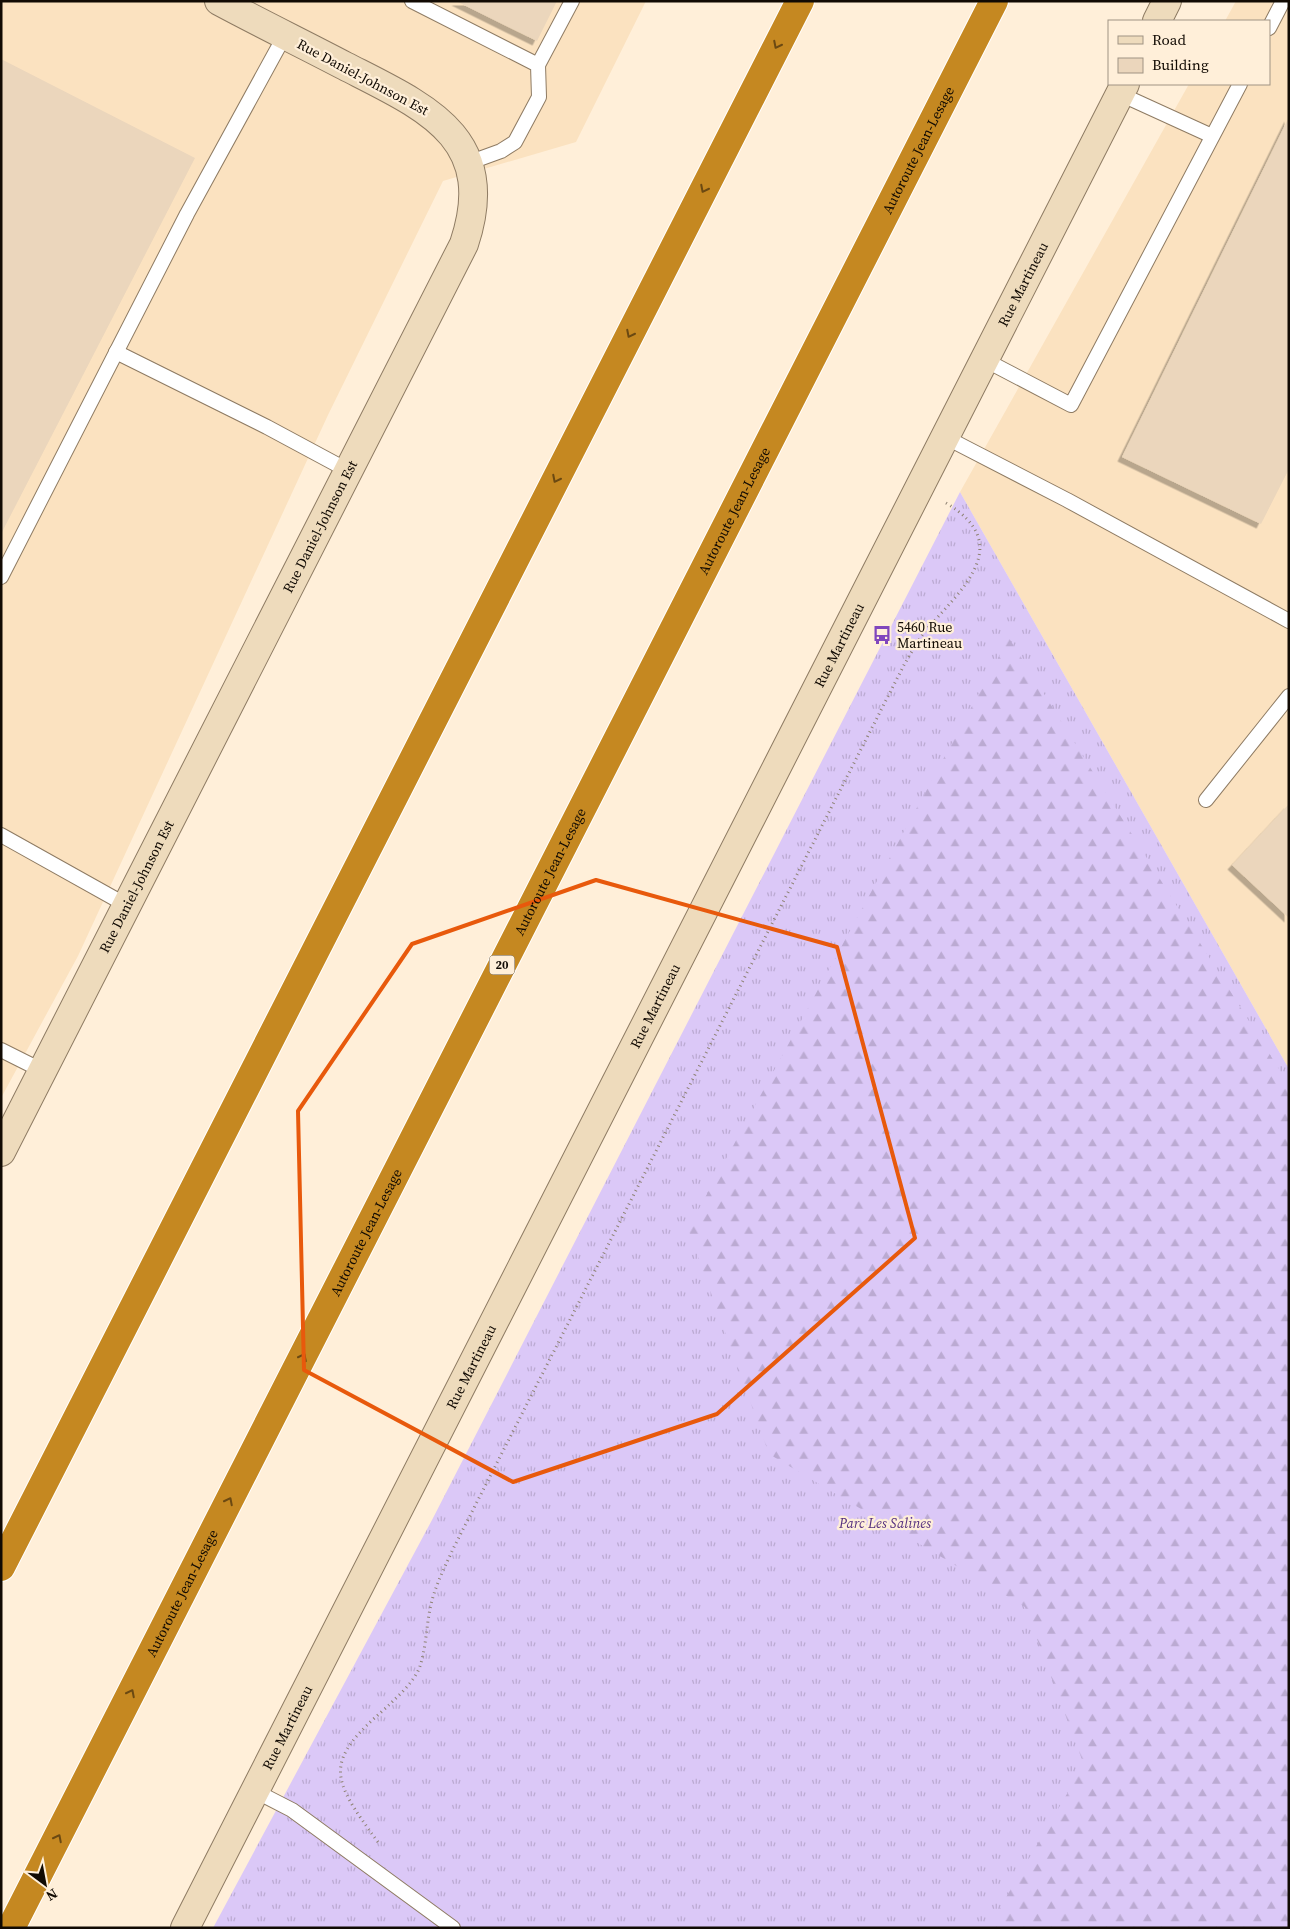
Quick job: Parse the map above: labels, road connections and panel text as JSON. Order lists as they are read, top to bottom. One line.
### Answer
{"streets":{"highway":["Autoroute Jean-Lesage","20"],"street":["Rue Daniel-Johnson Est","Rue Martineau"]},"parks":["Parc Les Salines"],"places":{"bus stop":["5460 Rue Martineau"]},"legend":["Road","Building"],"north":"bottom right"}
